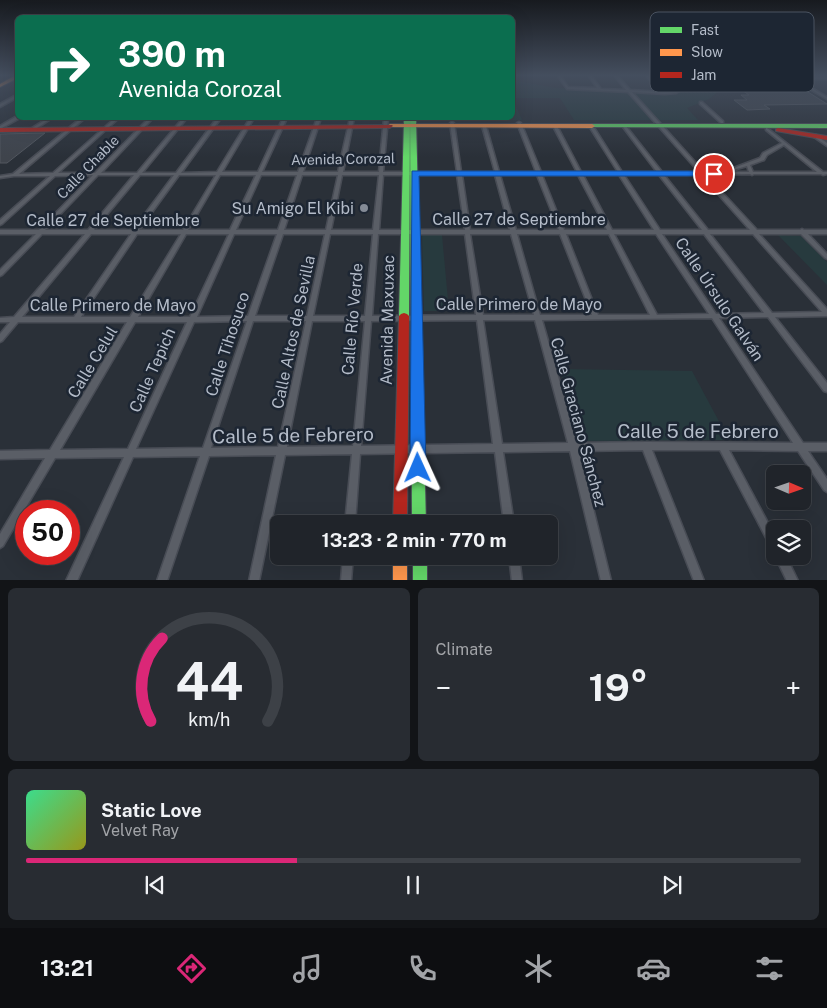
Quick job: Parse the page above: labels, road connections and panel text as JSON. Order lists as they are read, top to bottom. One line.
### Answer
{"streets":{"main road":["Avenida Maxuxac"],"street":["Avenida Corozal","Calle Chable","Calle 27 de Septiembre","Calle Úrsulo Galván","Calle Primero de Mayo","Calle Río Verde","Calle Altos de Sevilla","Calle Tihosuco","Calle Celul","Calle Tepich","Calle Graciano Sánchez","Calle 5 de Febrero"]},"crossings":[["Avenida Corozal","Calle Chable"],["Avenida Corozal","Calle Úrsulo Galván"],["Avenida Corozal","Calle Río Verde"],["Avenida Corozal","Avenida Maxuxac"],["Avenida Corozal","Calle Altos de Sevilla"],["Avenida Corozal","Calle Tihosuco"],["Avenida Corozal","Calle Celul"],["Avenida Corozal","Calle Tepich"],["Avenida Corozal","Calle Graciano Sánchez"],["Calle Chable","Calle 27 de Septiembre"],["Calle 27 de Septiembre","Calle Úrsulo Galván"],["Calle 27 de Septiembre","Calle Río Verde"],["Calle 27 de Septiembre","Avenida Maxuxac"],["Calle 27 de Septiembre","Calle Altos de Sevilla"],["Calle 27 de Septiembre","Calle Tihosuco"],["Calle 27 de Septiembre","Calle Celul"],["Calle 27 de Septiembre","Calle Tepich"],["Calle 27 de Septiembre","Calle Graciano Sánchez"],["Calle Úrsulo Galván","Calle Primero de Mayo"],["Calle Úrsulo Galván","Calle 5 de Febrero"],["Calle Primero de Mayo","Calle Río Verde"],["Calle Primero de Mayo","Avenida Maxuxac"],["Calle Primero de Mayo","Calle Altos de Sevilla"],["Calle Primero de Mayo","Calle Tihosuco"],["Calle Primero de Mayo","Calle Celul"],["Calle Primero de Mayo","Calle Tepich"],["Calle Primero de Mayo","Calle Graciano Sánchez"],["Calle Río Verde","Calle 5 de Febrero"],["Avenida Maxuxac","Calle 5 de Febrero"],["Calle Altos de Sevilla","Calle 5 de Febrero"],["Calle Tihosuco","Calle 5 de Febrero"],["Calle Celul","Calle 5 de Febrero"],["Calle Tepich","Calle 5 de Febrero"],["Calle Graciano Sánchez","Calle 5 de Febrero"]],"places":["Su Amigo El Kibi"],"legend":["Fast","Slow","Jam"],"north":"right","page":{"turn":["390 m","Avenida Corozal"],"limit":"50","trip":"13:23 · 2 min · 770 m","tile":"Climate","heat":["−","19°","+"],"song":["Static Love","Velvet Ray"],"tabs":"13:21","gauge":["44","km/h"]}}
